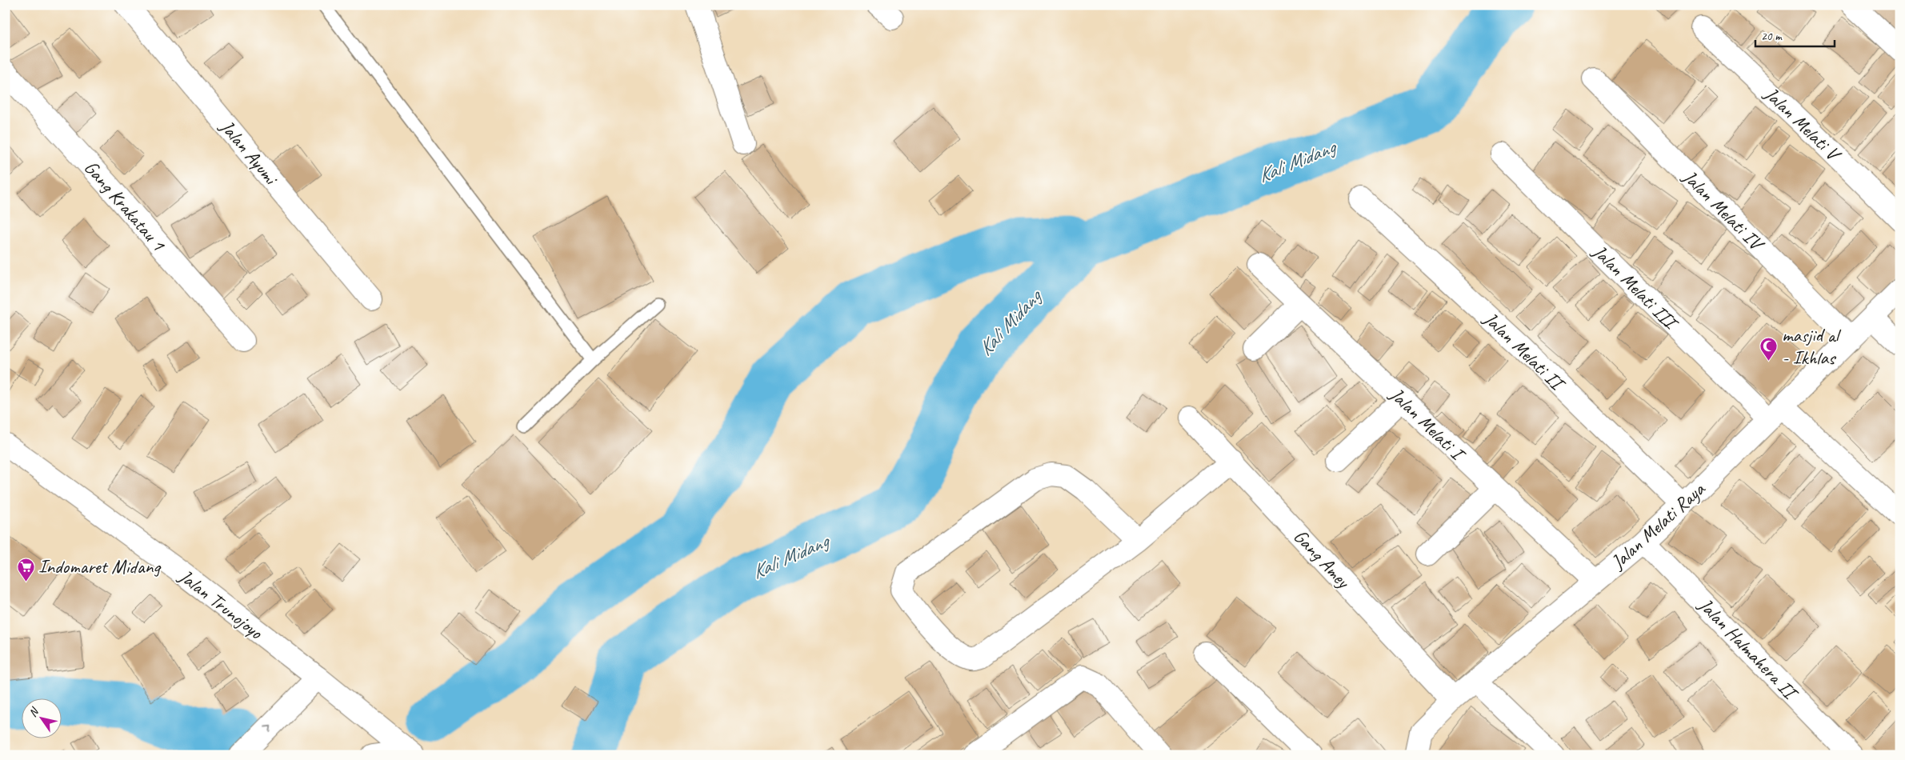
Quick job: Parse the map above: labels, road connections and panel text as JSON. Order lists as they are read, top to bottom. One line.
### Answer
{"streets":{"street":["Jalan Melati V","Jalan Ayumi","Gang Krakatau 1","Jalan Melati IV","Jalan Melati III","Jalan Melati II","Jalan Melati I","Jalan Melati Raya","Gang Amey","Jalan Trunojoyo","Jalan Halmahera II"]},"crossings":[["Jalan Melati IV","Jalan Melati Raya"],["Jalan Melati III","Jalan Melati Raya"],["Jalan Melati II","Jalan Melati Raya"],["Jalan Melati I","Jalan Melati Raya"],["Jalan Melati Raya","Gang Amey"],["Jalan Melati Raya","Jalan Halmahera II"]],"water":["Kali Midang"],"places":{"mosque":["masjid al - Ikhlas"],"supermarket":["Indomaret Midang"]},"scale_bar":"20 m","north":"top left"}
